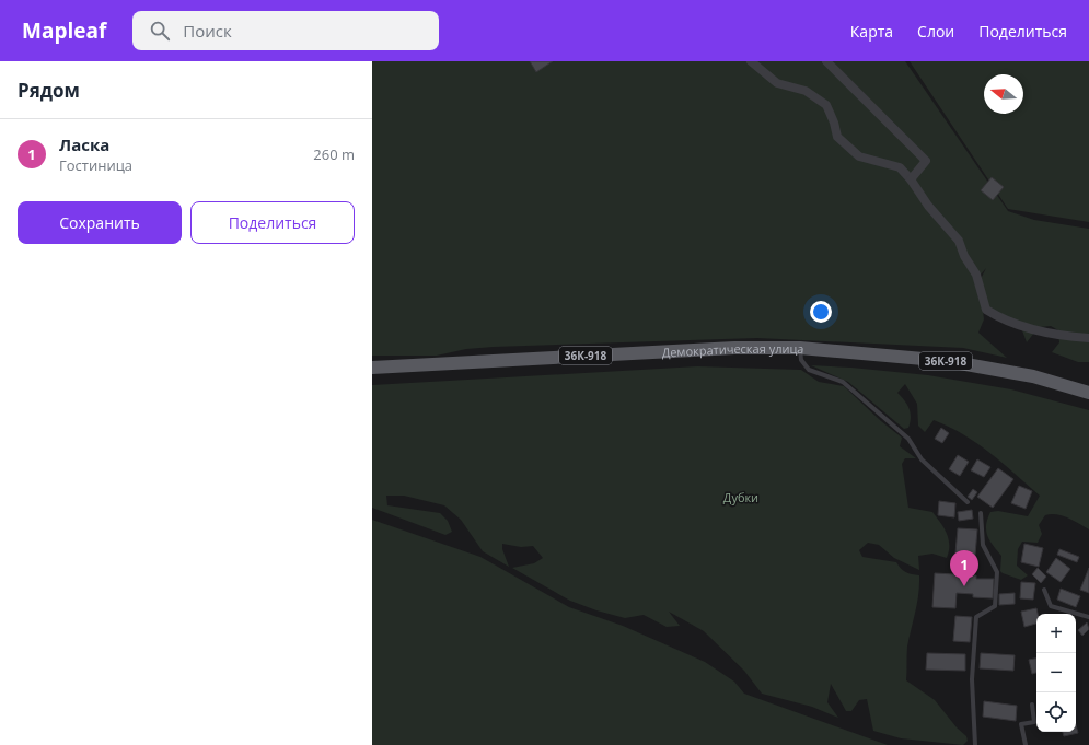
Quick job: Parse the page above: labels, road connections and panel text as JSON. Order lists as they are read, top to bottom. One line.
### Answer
{"streets":{"main road":["Демократическая улица","36К-918"]},"parks":["Дубки"],"north":"left","page":{"header":"Mapleaf","search":"Поиск","nav":["Карта","Слои","Поделиться"],"heading":"Рядом","list":[{"mark":"1","name":"Ласка","note":"Гостиница","value":"260 m"}],"buttons":["Сохранить","Поделиться"],"pins":"1","map_buttons":["+","−"]}}
